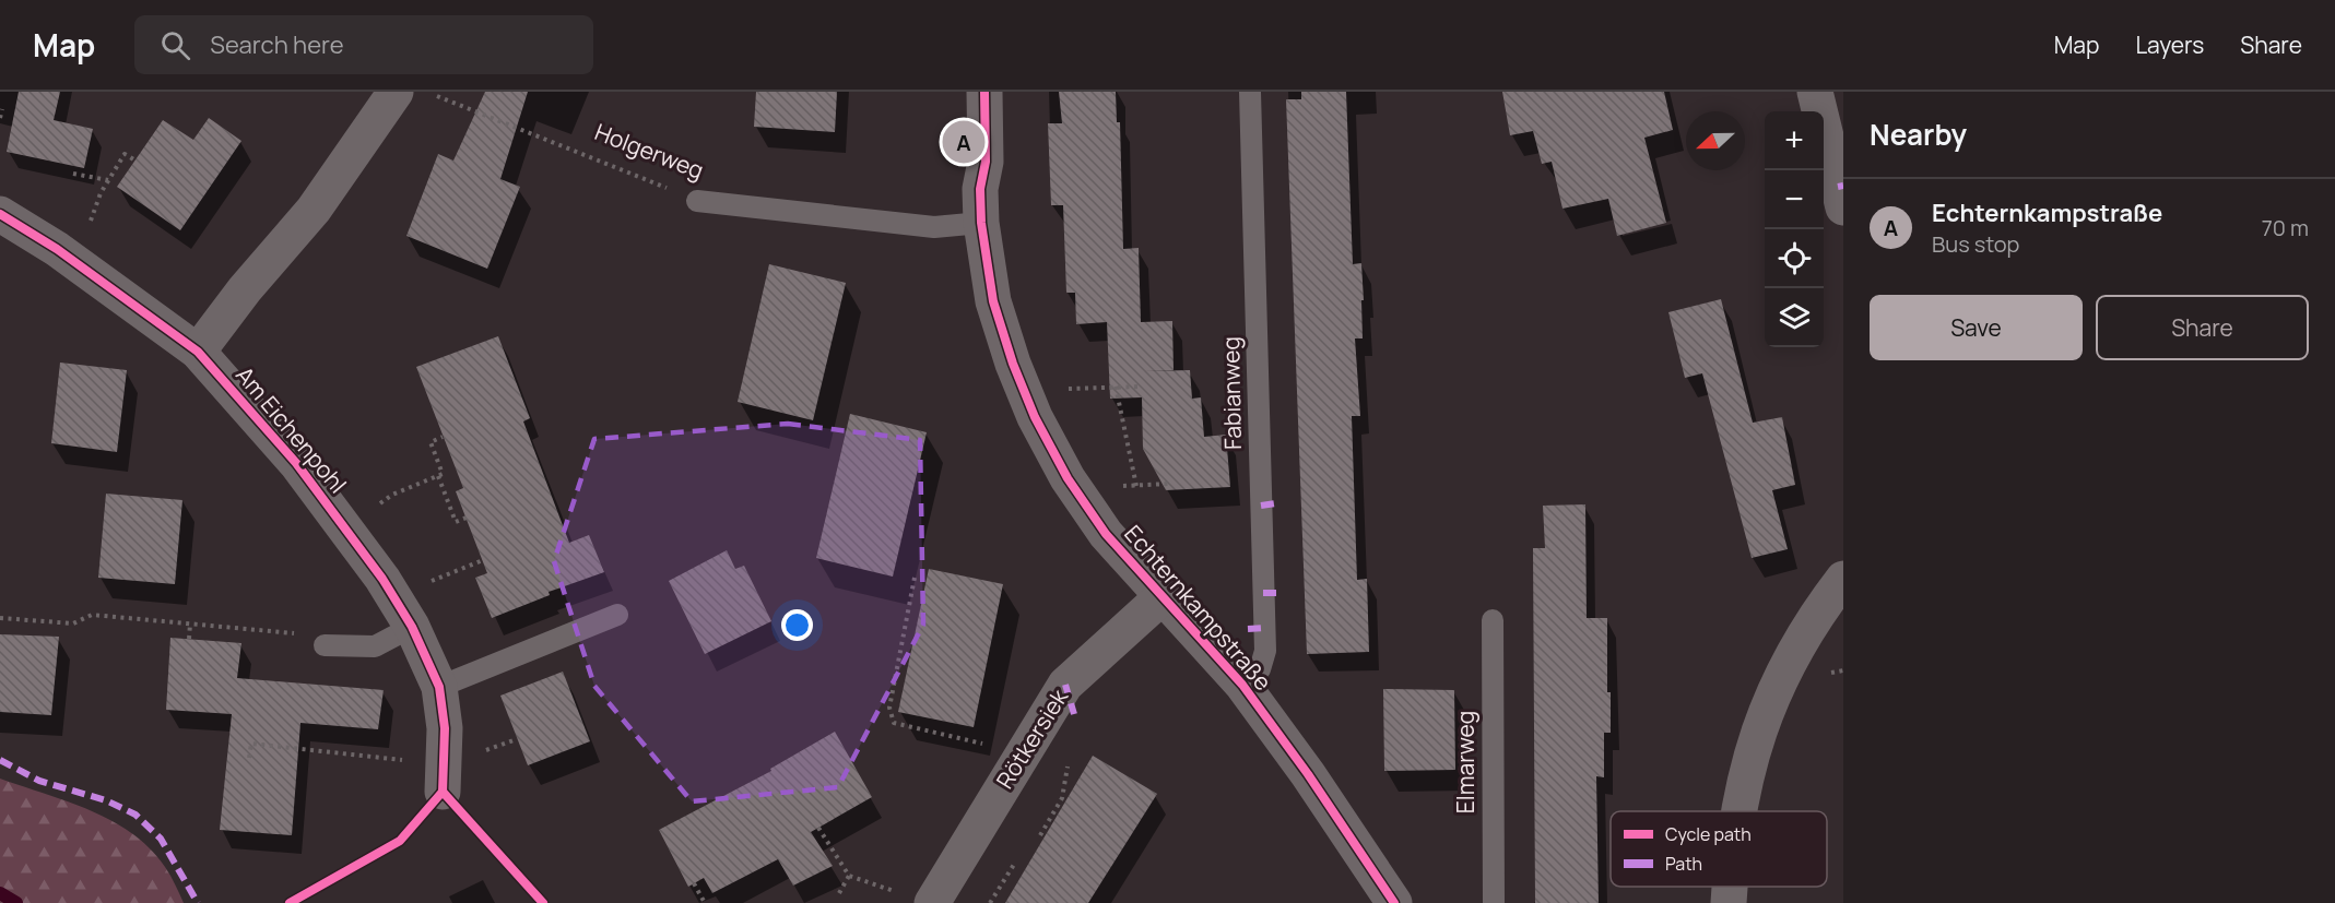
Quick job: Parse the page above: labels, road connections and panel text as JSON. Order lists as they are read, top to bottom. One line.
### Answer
{"streets":{"street":["Am Eichenpohl","Echternkampstraße","Rötkersiek"],"lane":["Holgerweg","Fabianweg","Elmarweg"]},"crossings":[["Holgerweg","Echternkampstraße"],["Fabianweg","Echternkampstraße"],["Echternkampstraße","Rötkersiek"]],"legend":["Cycle path","Path"],"north":"left","page":{"header":"Map","search":"Search here","nav":["Map","Layers","Share"],"heading":"Nearby","map_buttons":["+","−"],"pins":"A","list":[{"mark":"A","name":"Echternkampstraße","note":"Bus stop","value":"70 m"}],"buttons":["Save","Share"]}}
